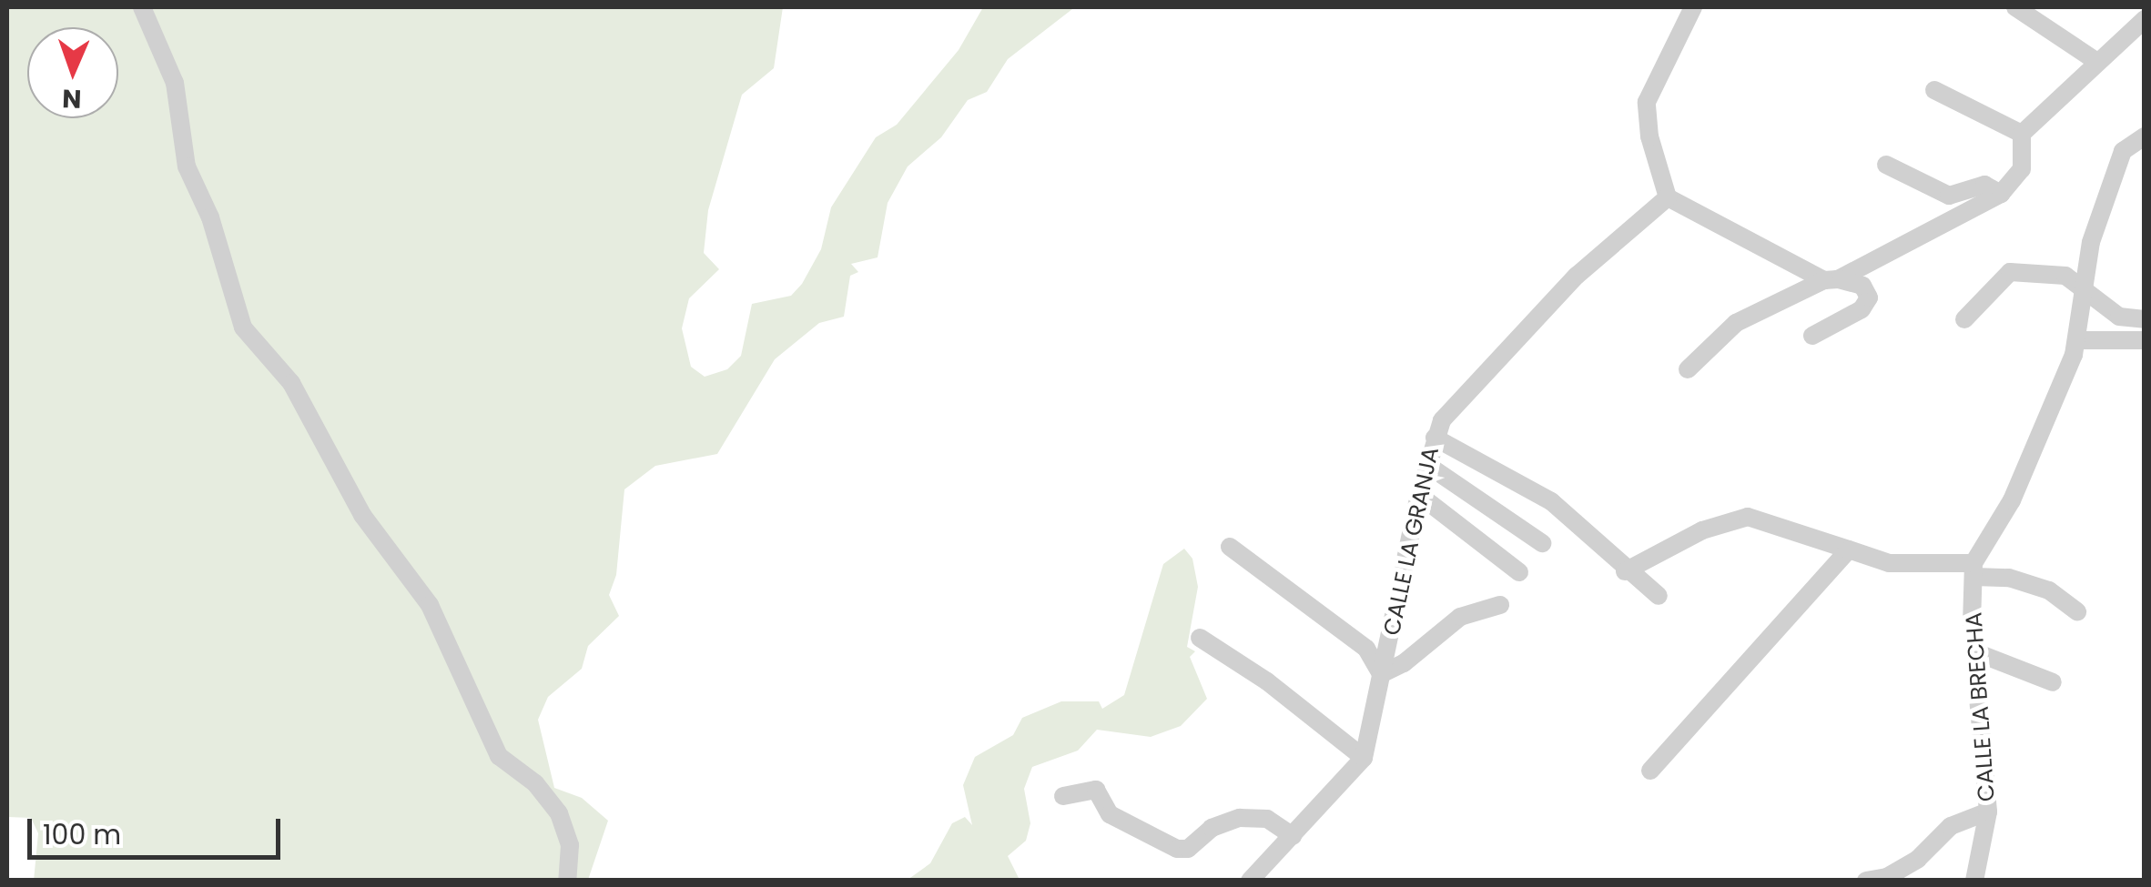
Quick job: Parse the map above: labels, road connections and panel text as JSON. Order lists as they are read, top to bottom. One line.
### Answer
{"streets":{"street":["CALLE LA GRANJA","CALLE LA BRECHA"]},"scale_bar":"100 m","north":"bottom"}
